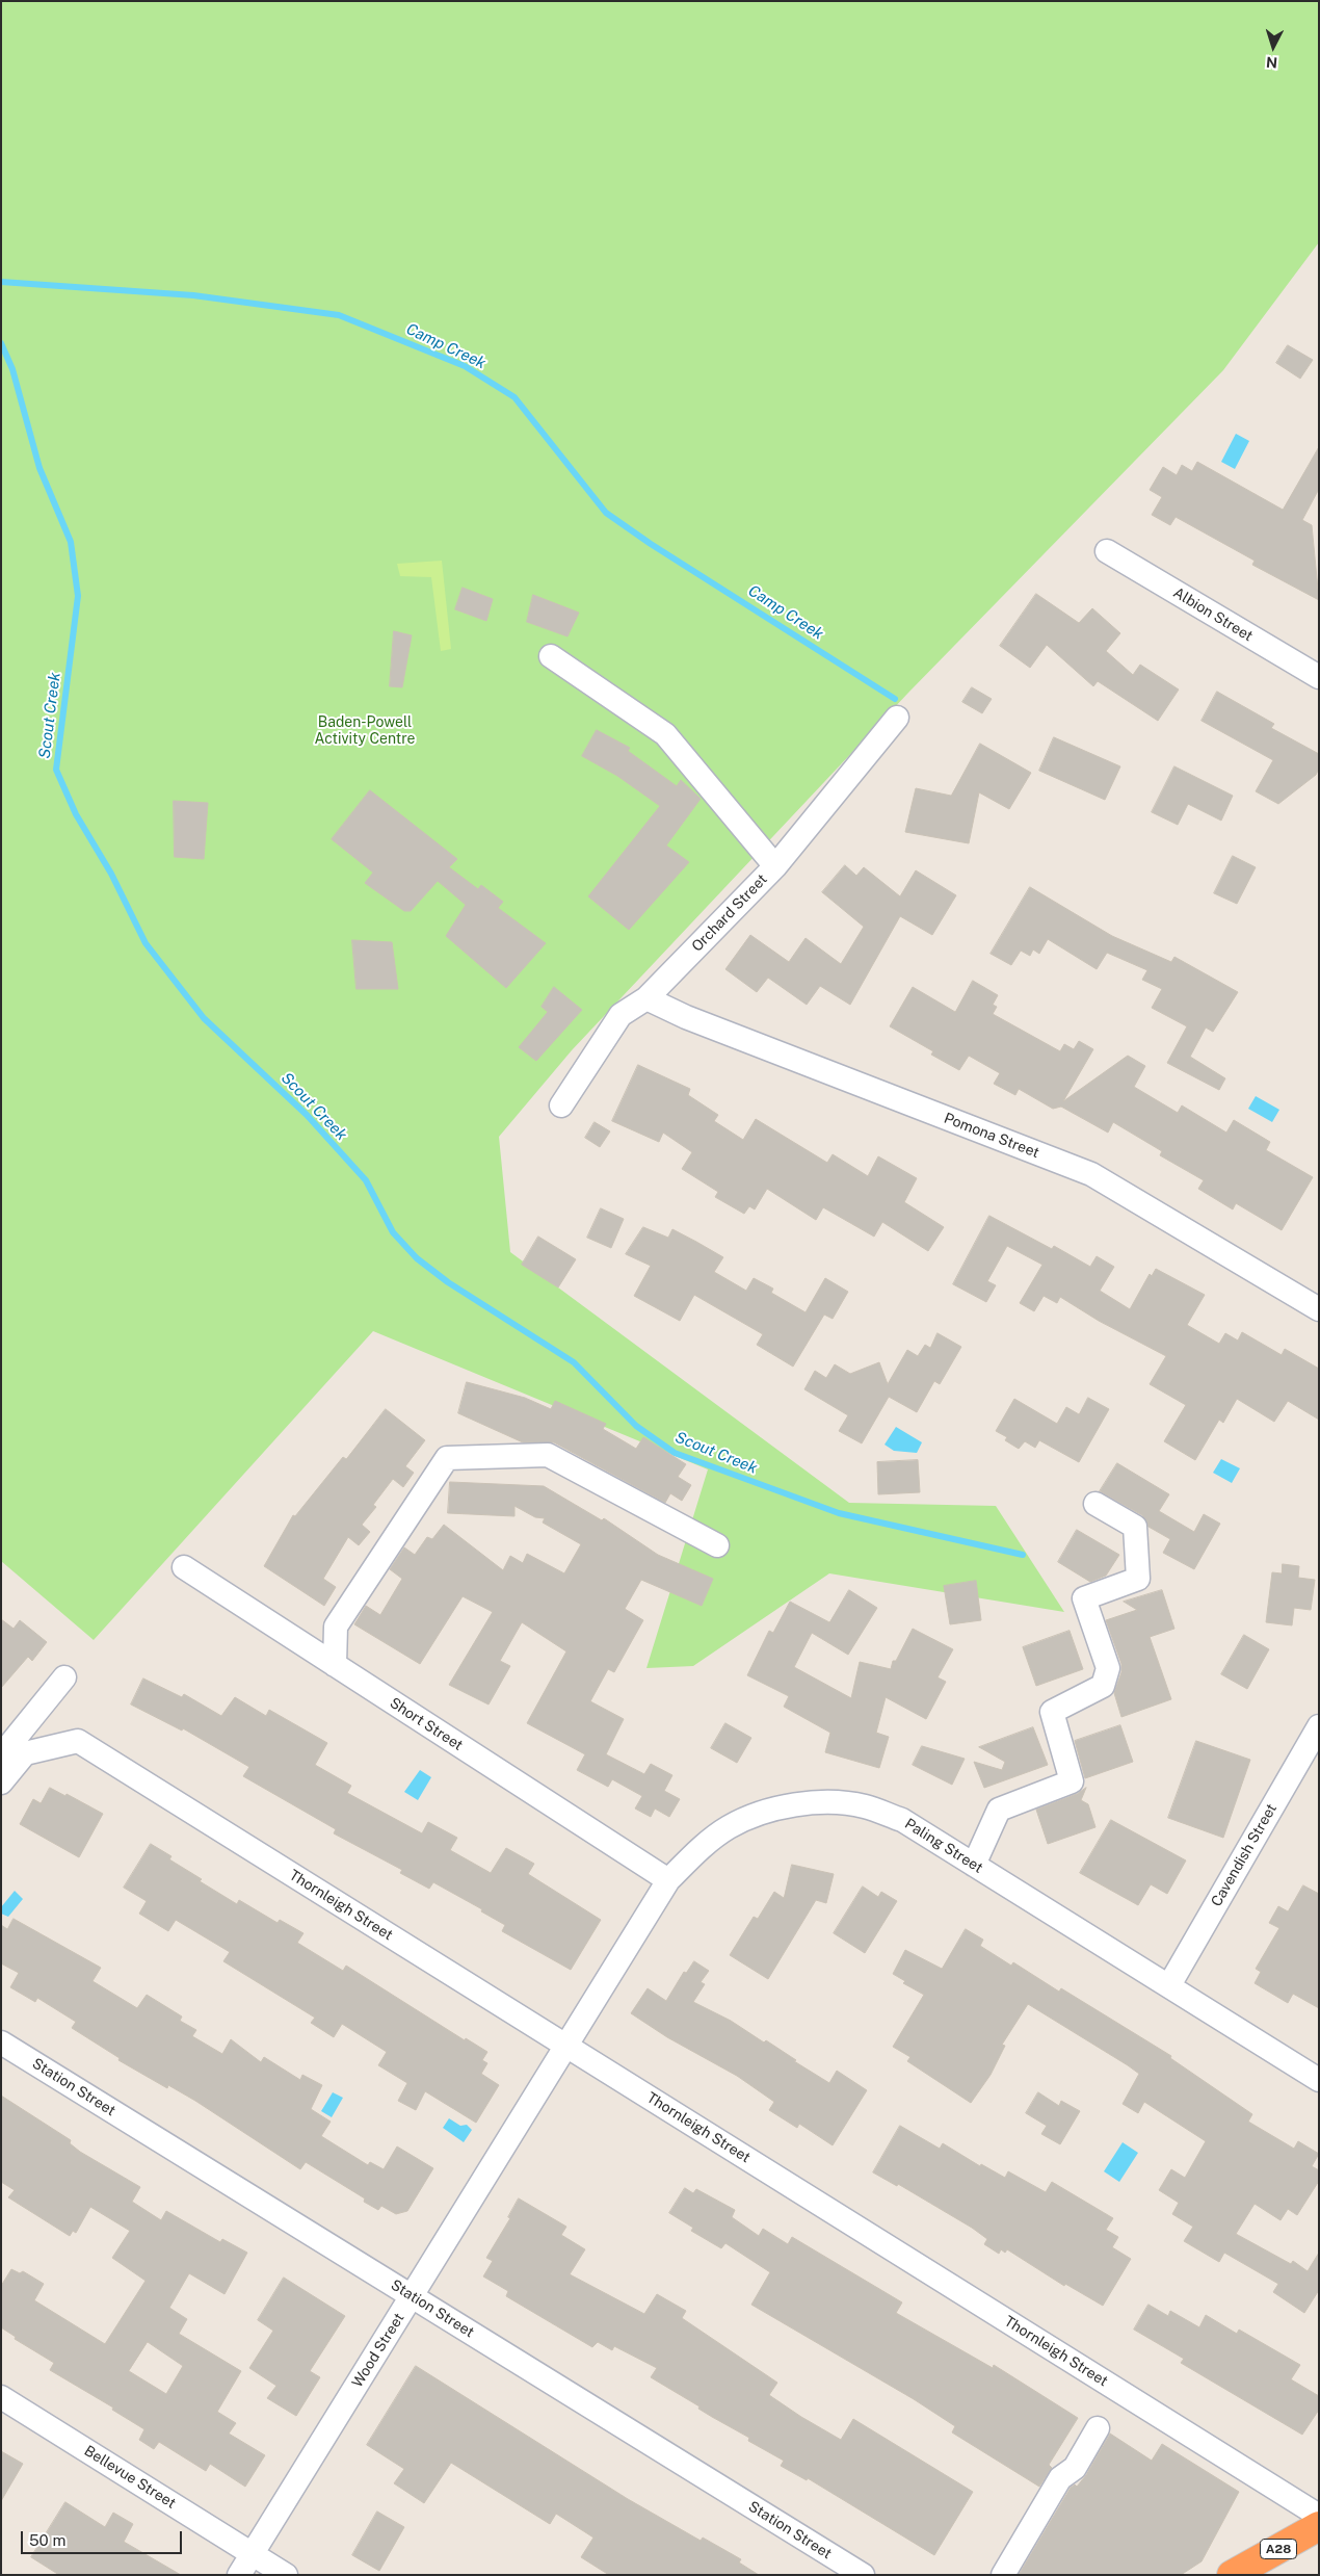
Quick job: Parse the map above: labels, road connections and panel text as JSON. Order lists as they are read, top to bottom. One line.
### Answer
{"streets":{"highway":["A28"],"street":["Albion Street","Orchard Street","Pomona Street","Short Street","Paling Street","Cavendish Street","Thornleigh Street","Station Street","Wood Street","Bellevue Street"]},"crossings":[["Orchard Street","Pomona Street"],["Short Street","Paling Street"],["Paling Street","Cavendish Street"],["Paling Street","Thornleigh Street"],["Paling Street","Wood Street"],["Thornleigh Street","Wood Street"],["Station Street","Wood Street"],["Wood Street","Bellevue Street"]],"water":["Camp Creek","Scout Creek"],"parks":["Baden-Powell Activity Centre"],"scale_bar":"50 m","north":"bottom"}
